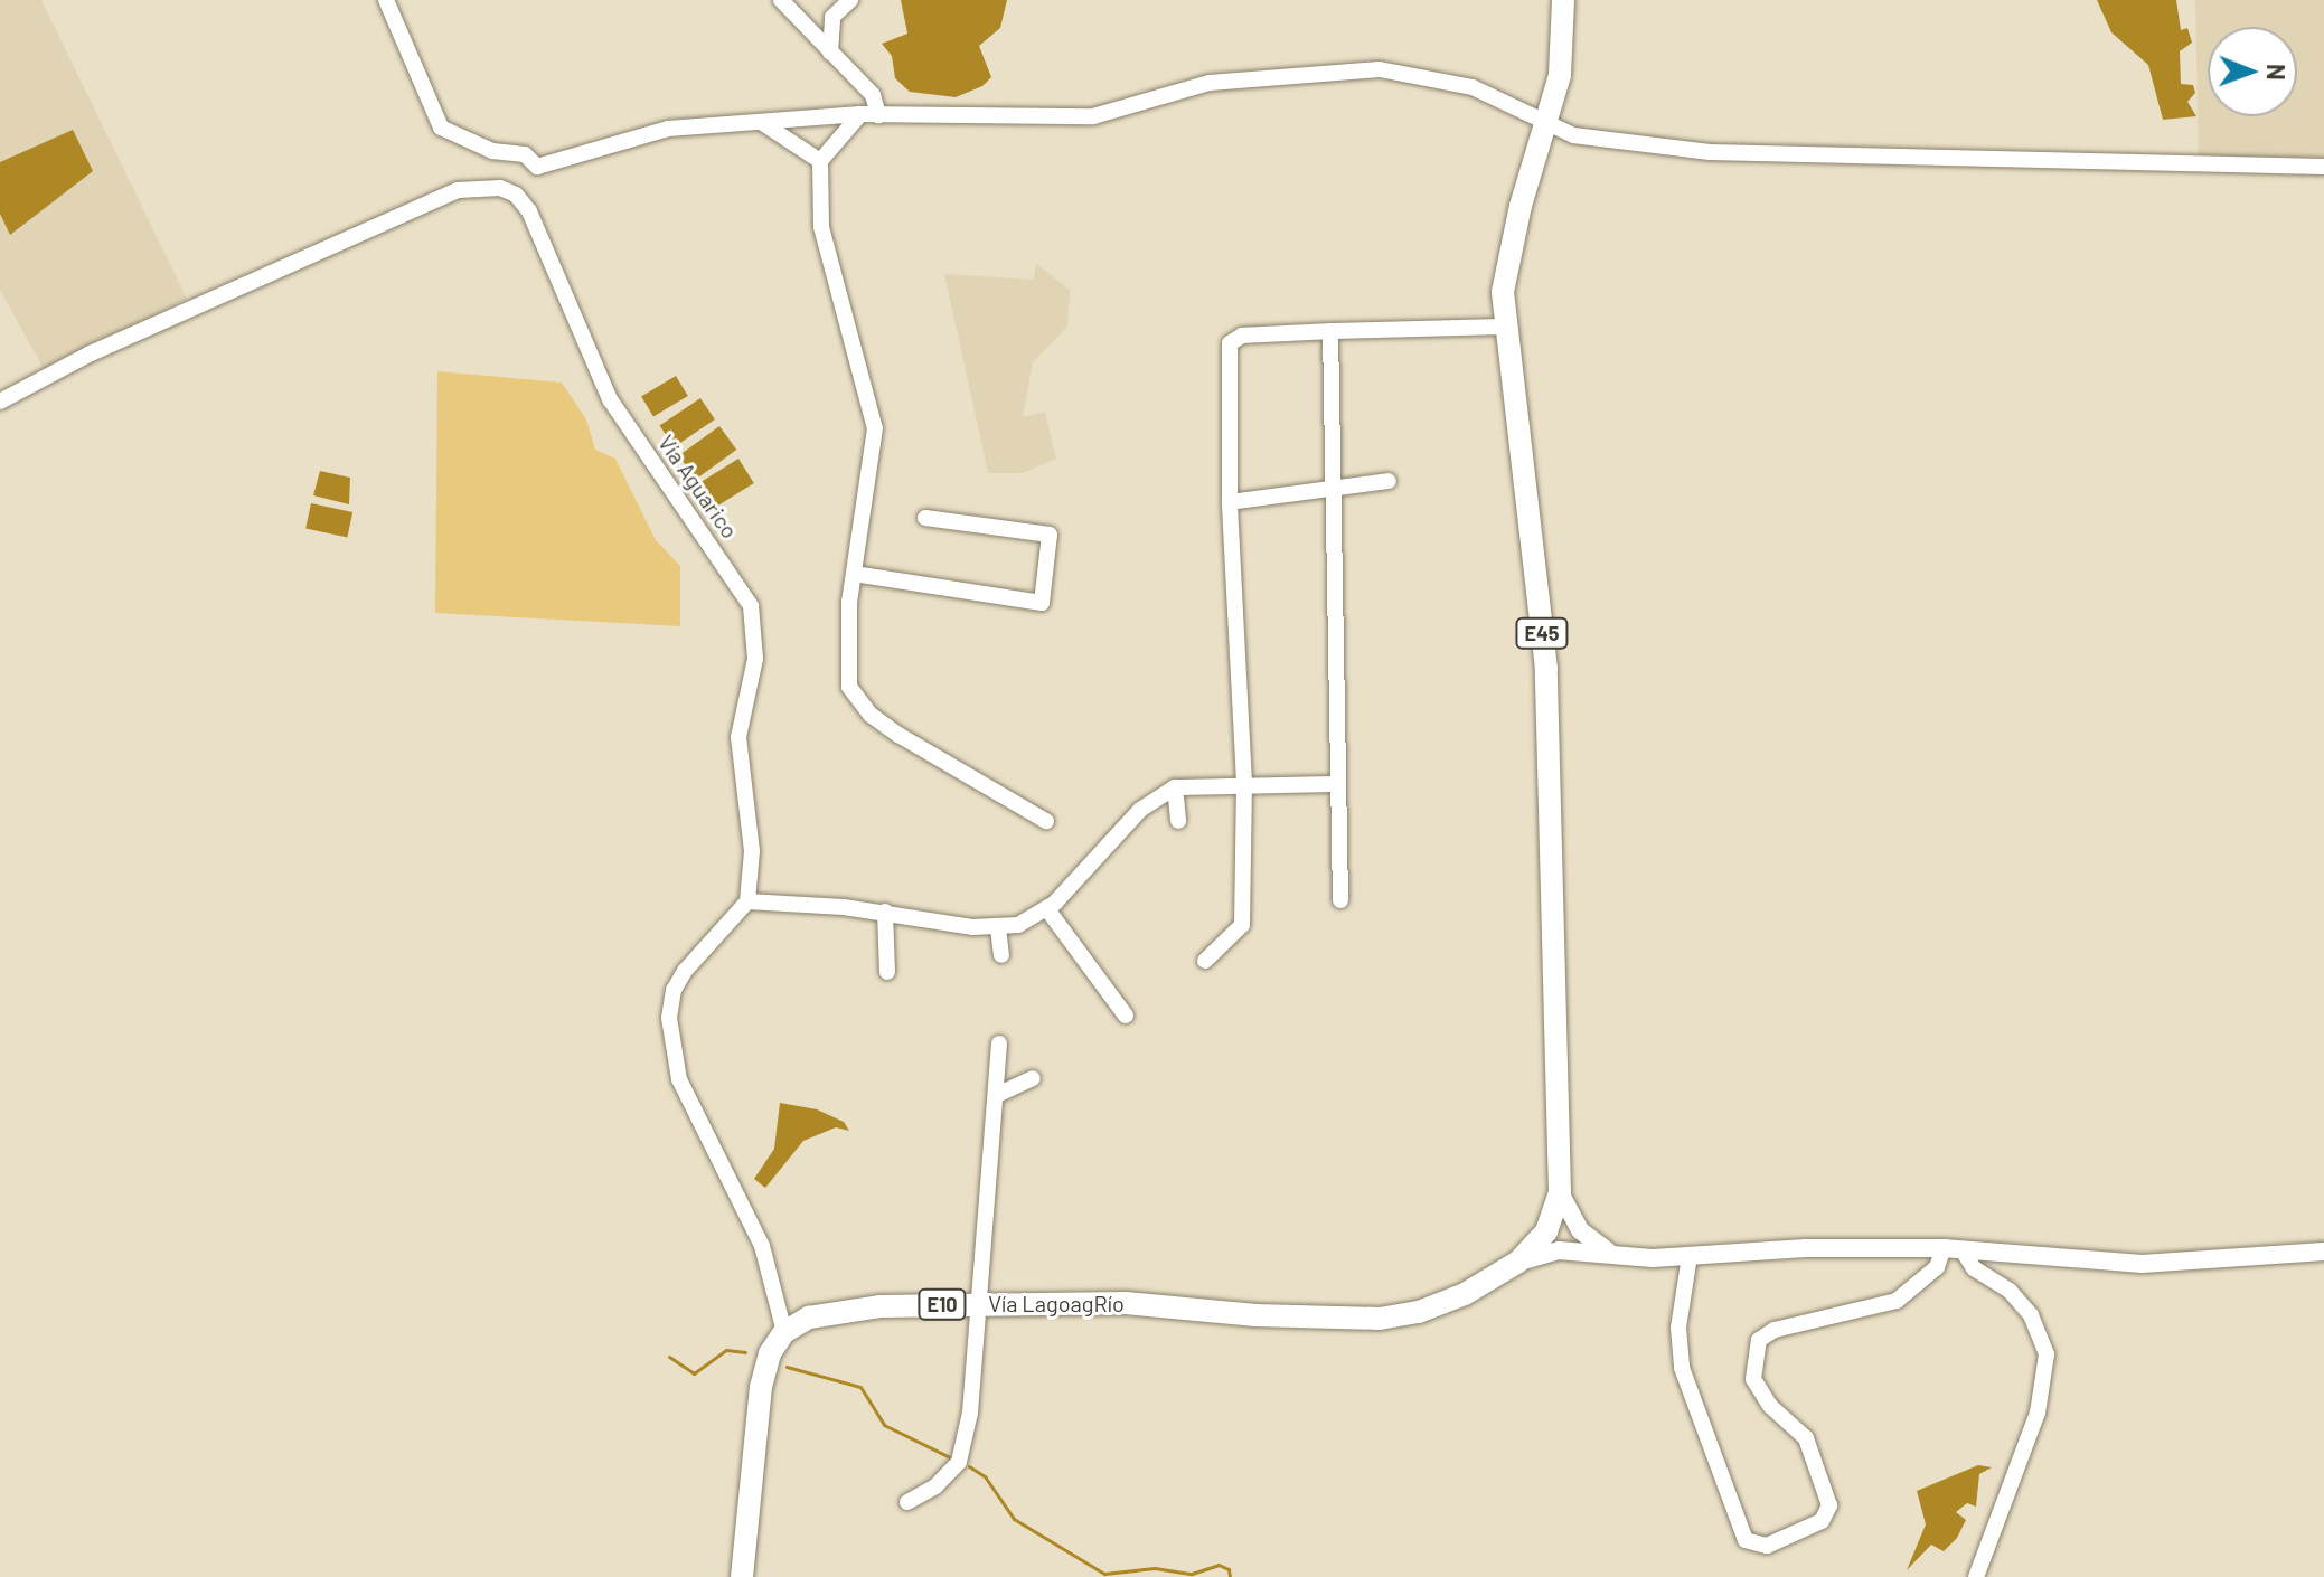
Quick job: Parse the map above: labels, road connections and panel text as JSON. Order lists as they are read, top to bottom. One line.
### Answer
{"streets":{"highway":["E45","Vía LagoagRío","E10"],"street":["Vía Aguarico"]},"crossings":[["E45","Vía LagoagRío"]],"north":"right"}
